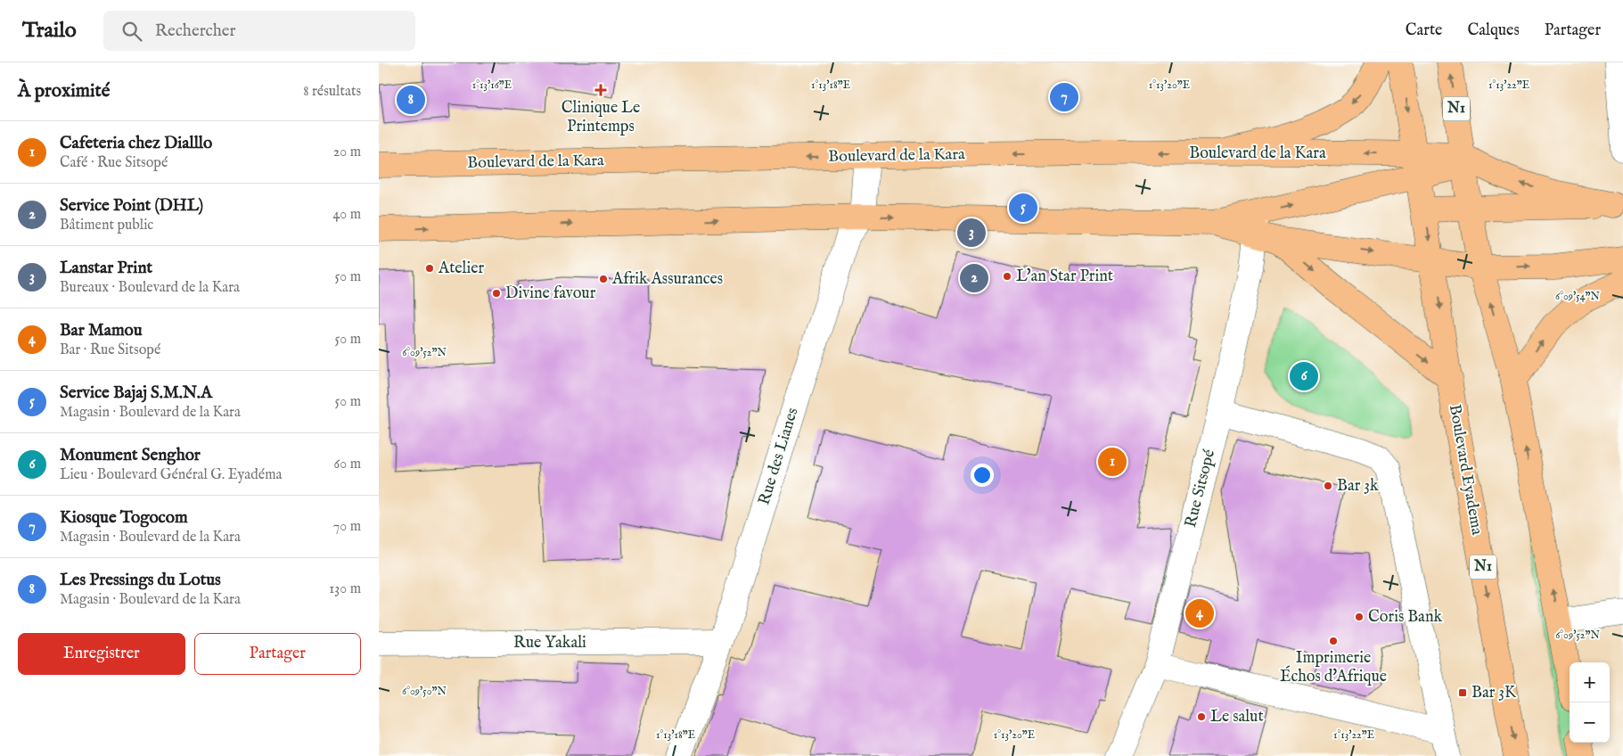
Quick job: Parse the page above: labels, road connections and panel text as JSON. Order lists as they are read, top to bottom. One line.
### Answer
{"streets":{"main road":["N1","Boulevard de la Kara","Boulevard Eyadema"],"street":["Rue des Lianes","Rue Sitsopé","Rue Yakali"]},"crossings":[["Boulevard de la Kara","Boulevard Eyadema"],["Rue des Lianes","Rue Yakali"]],"places":{"health":["Clinique Le Printemps"],"other":["Atelier","L'an Star Print","Afrik Assurances","Divine favour","Bar 3k","Coris Bank","Imprimerie Échos d'Afrique","Le salut"],"transit":["Bar 3K"]},"page":{"header":"Trailo","search":"Rechercher","nav":["Carte","Calques","Partager"],"heading":["À proximité","8 résultats"],"pins":["7","8","5","3","2","6","1","4"],"list":[{"mark":"1","name":"Cafeteria chez Dialllo","note":"Café · Rue Sitsopé","value":"20 m"},{"mark":"2","name":"Service Point (DHL)","note":"Bâtiment public","value":"40 m"},{"mark":"3","name":"Lanstar Print","note":"Bureaux · Boulevard de la Kara","value":"50 m"},{"mark":"4","name":"Bar Mamou","note":"Bar · Rue Sitsopé","value":"50 m"},{"mark":"5","name":"Service Bajaj S.M.N.A","note":"Magasin · Boulevard de la Kara","value":"50 m"},{"mark":"6","name":"Monument Senghor","note":"Lieu · Boulevard Général G. Eyadéma","value":"60 m"},{"mark":"7","name":"Kiosque Togocom","note":"Magasin · Boulevard de la Kara","value":"70 m"},{"mark":"8","name":"Les Pressings du Lotus","note":"Magasin · Boulevard de la Kara","value":"130 m"}],"buttons":["Enregistrer","Partager"],"map_buttons":["+","−"]},"coordinates":["1°13'16\"E","1°13'18\"E","1°13'20\"E","1°13'22\"E","6°09'54\"N","6°09'52\"N","6°09'50\"N"]}
